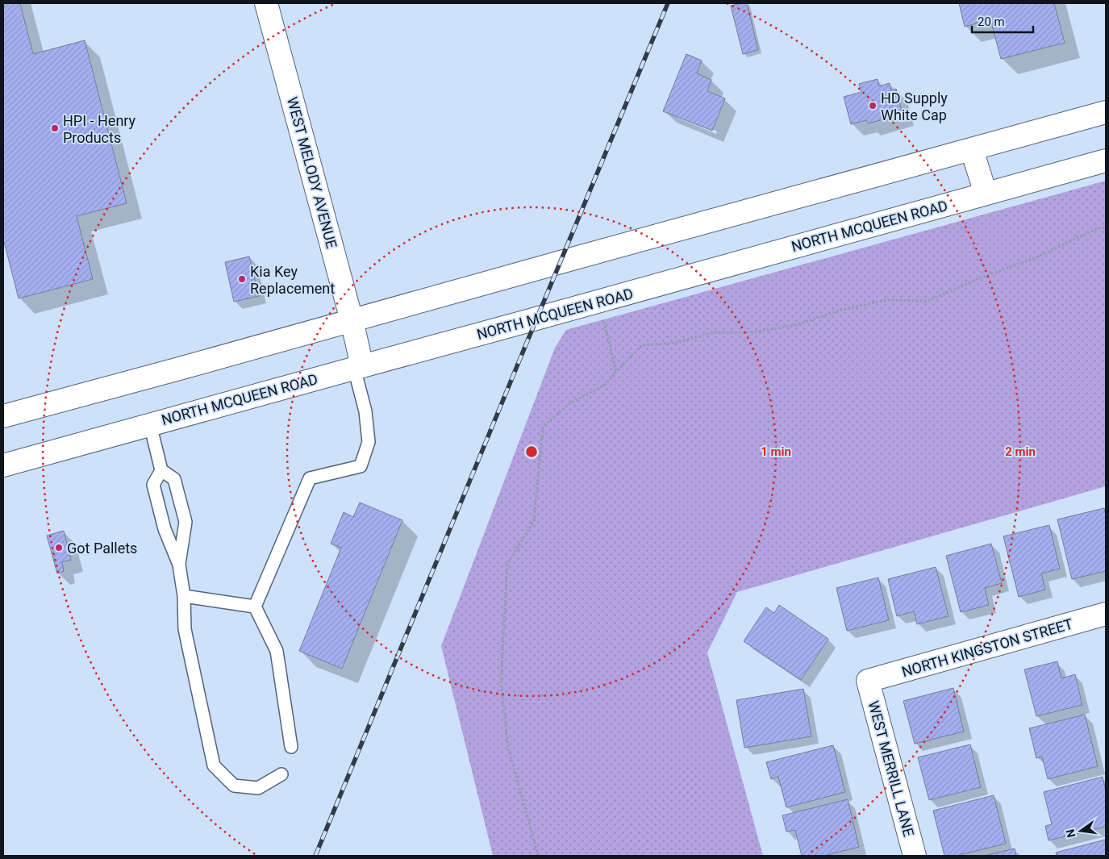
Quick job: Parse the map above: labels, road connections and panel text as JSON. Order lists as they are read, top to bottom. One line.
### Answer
{"streets":{"main road":["WEST MELODY AVENUE","NORTH MCQUEEN ROAD","NORTH KINGSTON STREET","WEST MERRILL LANE"]},"crossings":[["WEST MELODY AVENUE","NORTH MCQUEEN ROAD"],["NORTH KINGSTON STREET","WEST MERRILL LANE"]],"places":["HD Supply White Cap","HPI - Henry Products","Kia Key Replacement","Got Pallets"],"scale_bar":"20 m","north":"left","rings":["1 min","2 min"]}
